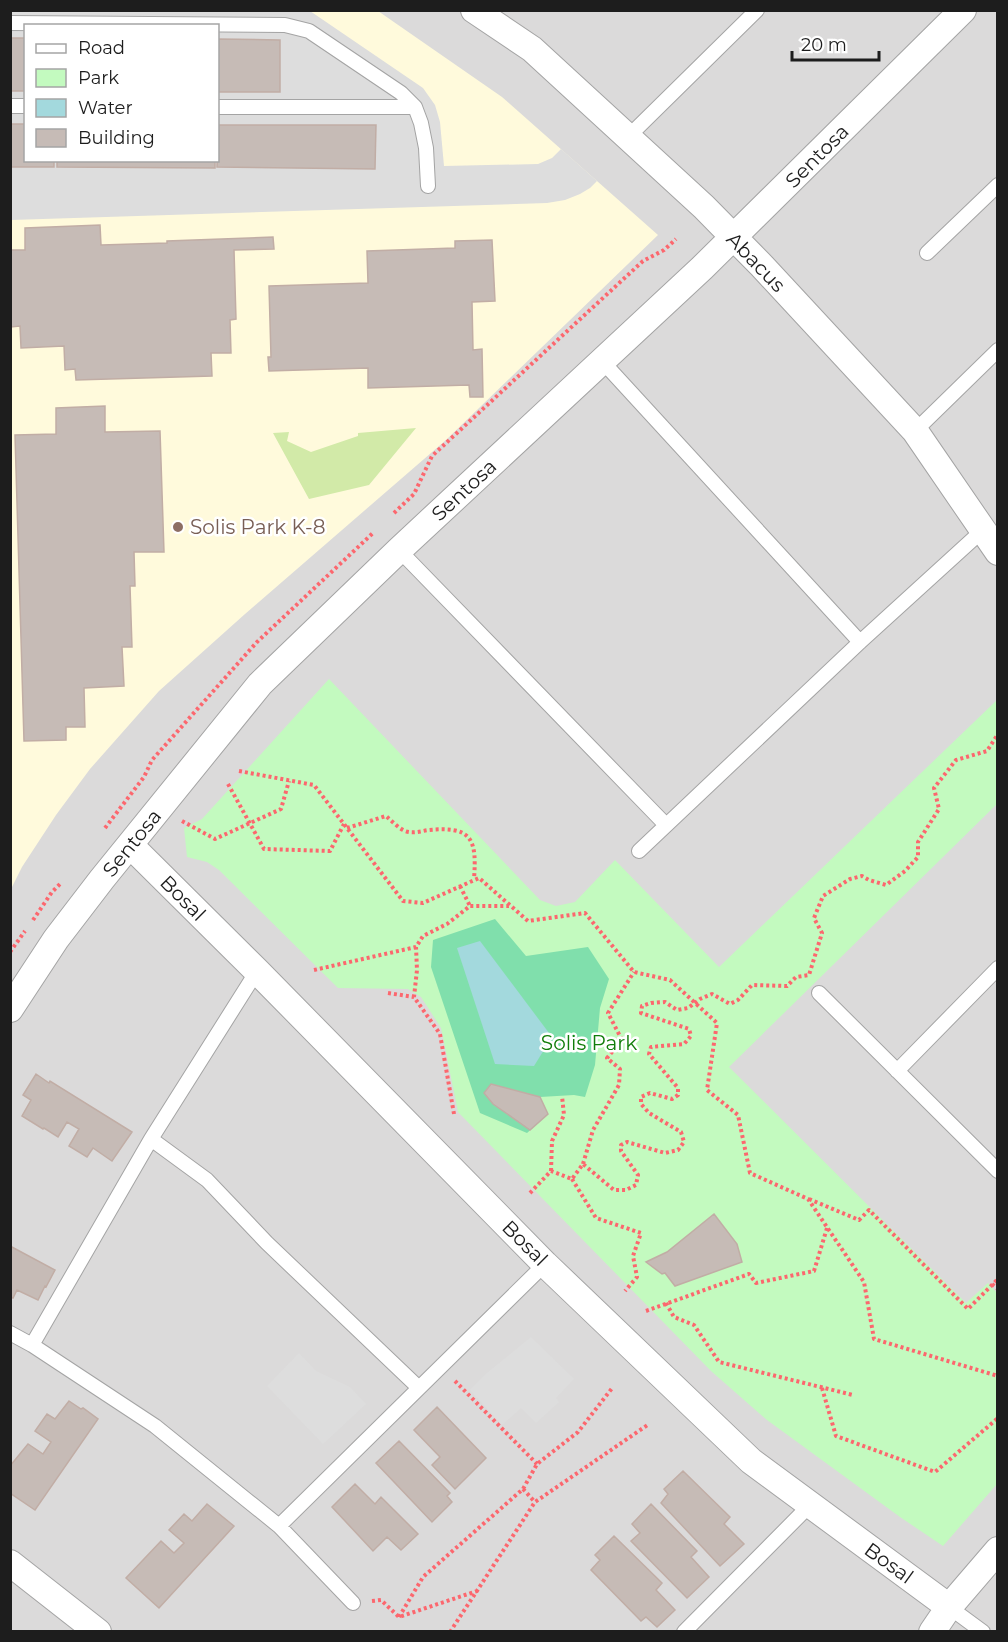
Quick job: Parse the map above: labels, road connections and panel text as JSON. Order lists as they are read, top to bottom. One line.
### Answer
{"streets":{"street":["Sentosa","Abacus","Bosal"]},"crossings":[["Sentosa","Abacus"],["Sentosa","Bosal"]],"parks":["Solis Park"],"places":["Solis Park K-8"],"legend":["Road","Park","Water","Building"],"scale_bar":"20 m"}
